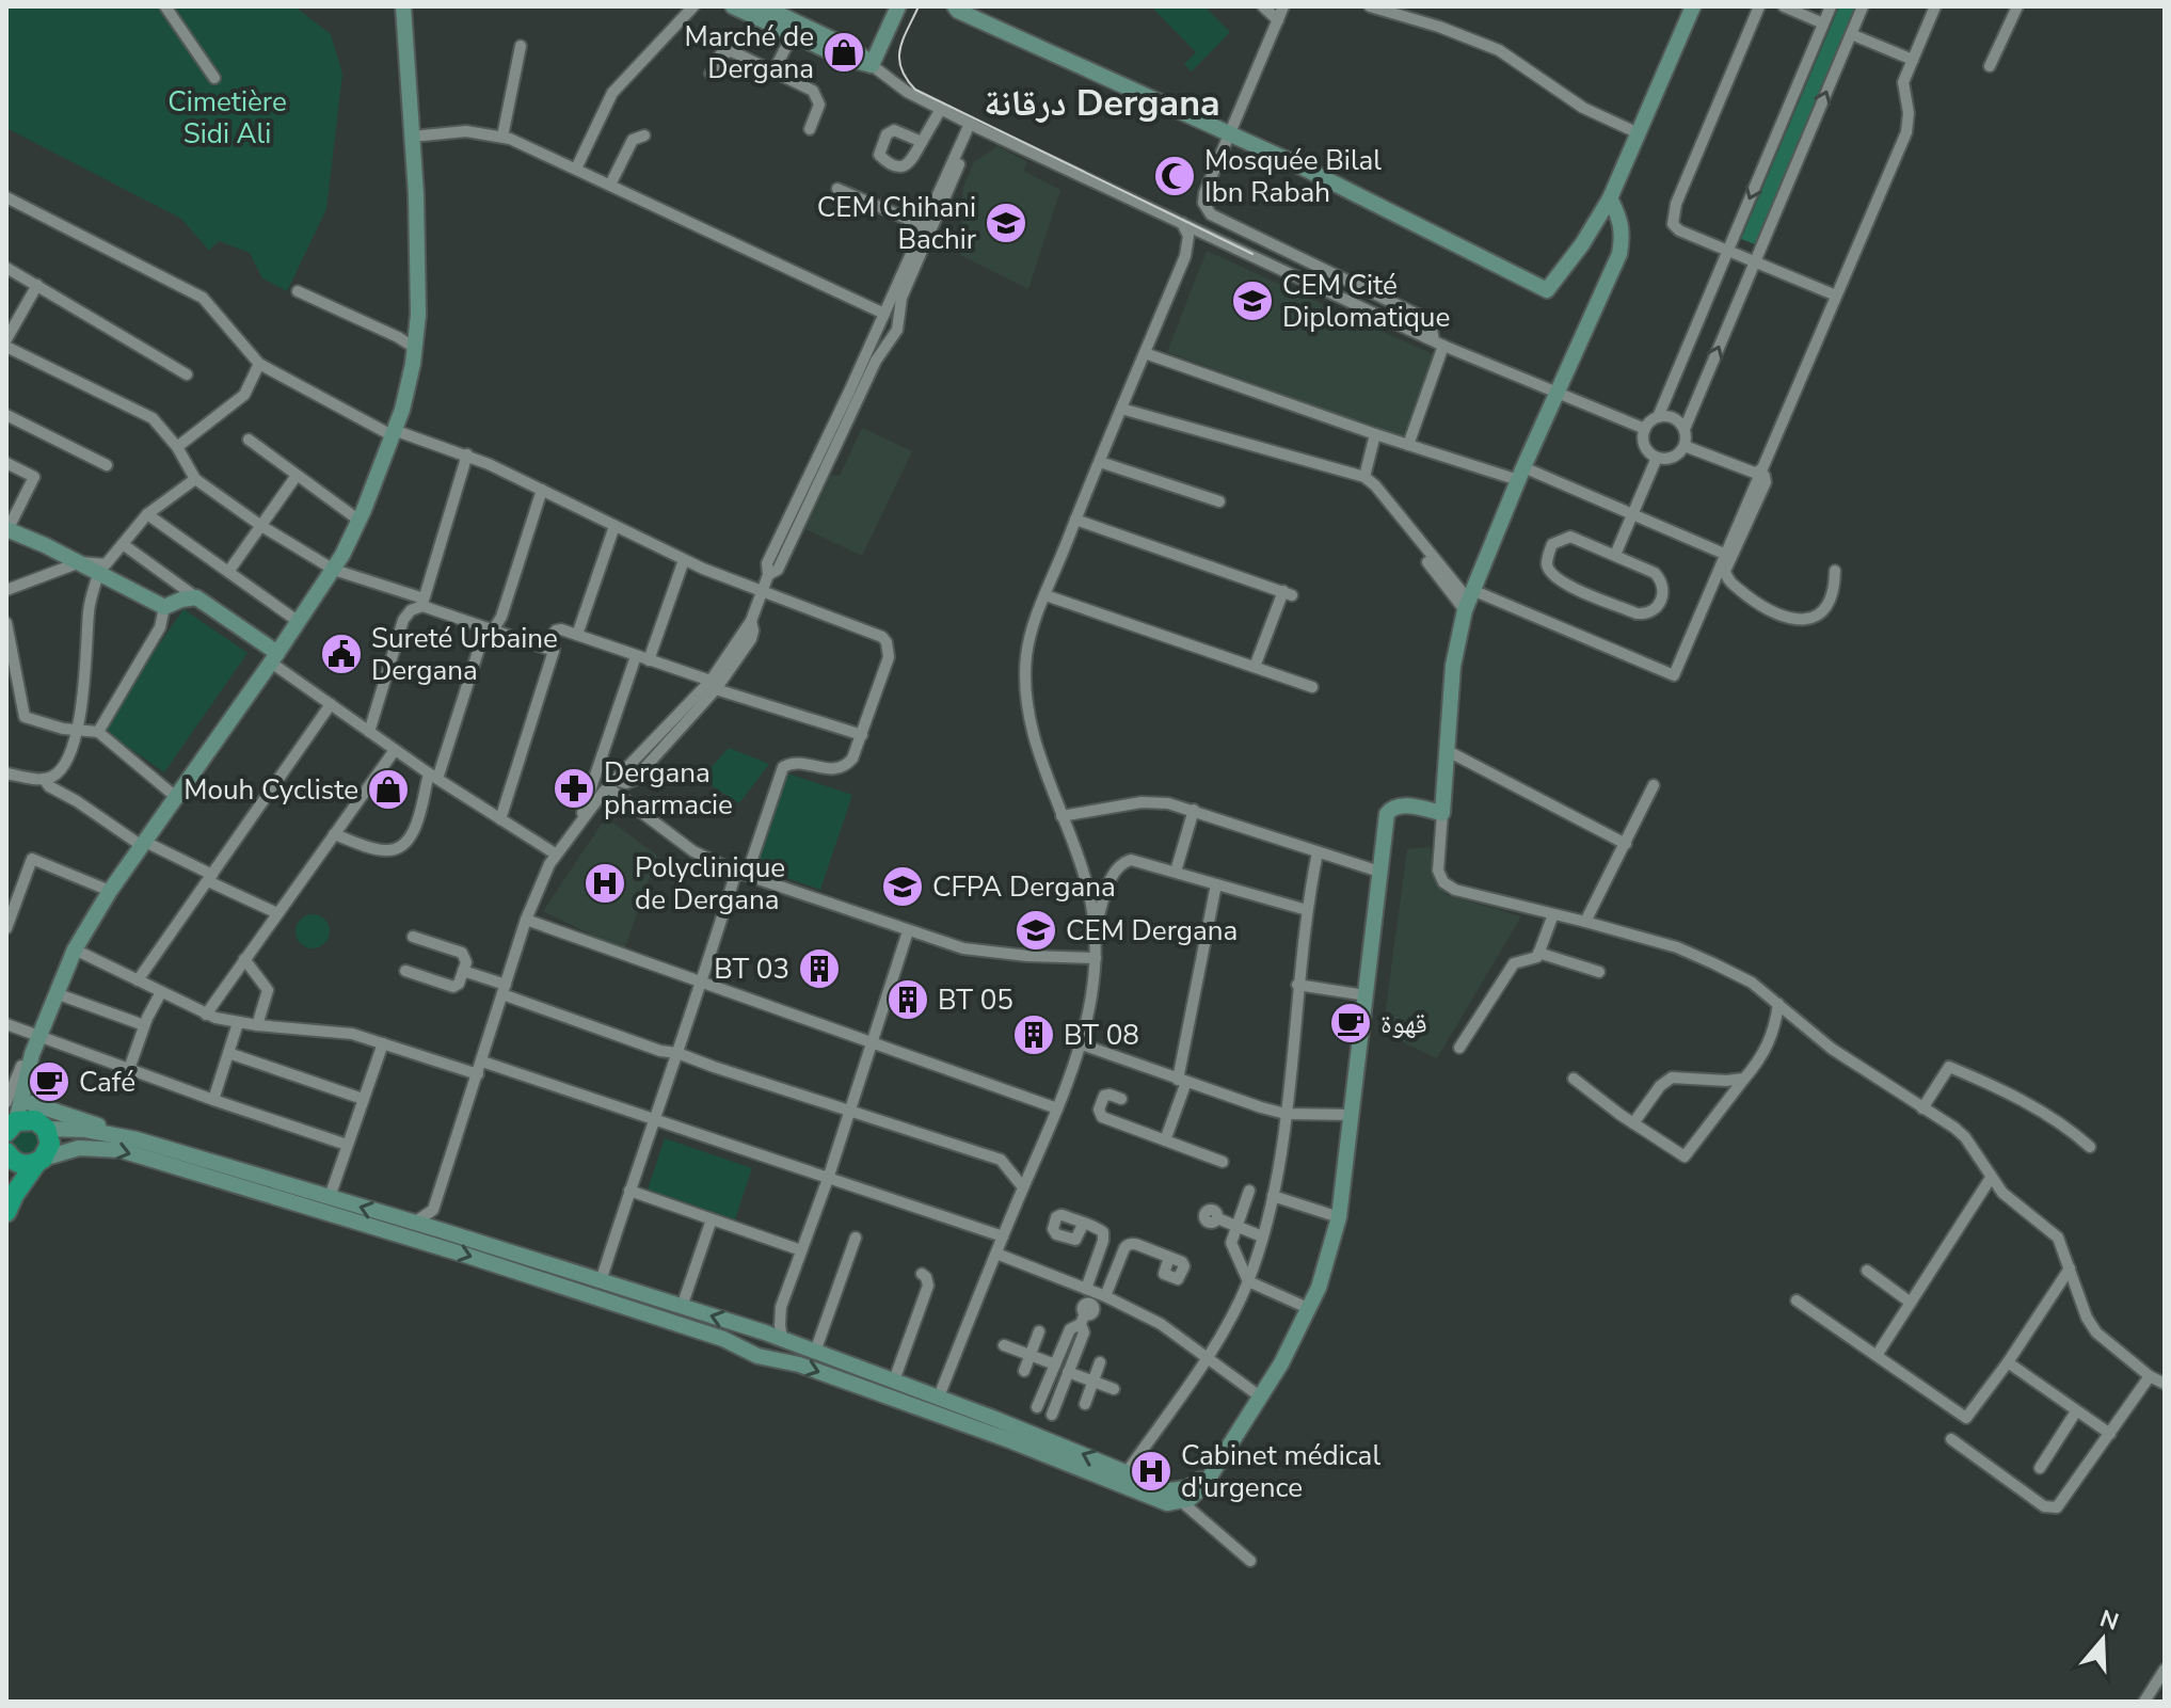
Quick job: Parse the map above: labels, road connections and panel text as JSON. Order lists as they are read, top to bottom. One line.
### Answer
{"districts":["درقانة Dergana"],"parks":["Cimetière Sidi Ali"],"places":{"shop":["Marché de Dergana","Mouh Cycliste"],"mosque":["Mosquée Bilal Ibn Rabah"],"school or university":["CEM Chihani Bachir","CEM Cité Diplomatique","CFPA Dergana","CEM Dergana"],"public building":["Sureté Urbaine Dergana"],"pharmacy":["Dergana pharmacie"],"hospital":["Polyclinique de Dergana","Cabinet médical d'urgence"],"building":["BT 03","BT 05","BT 08"],"cafe":["قهوة","Café"]},"north":"top"}
